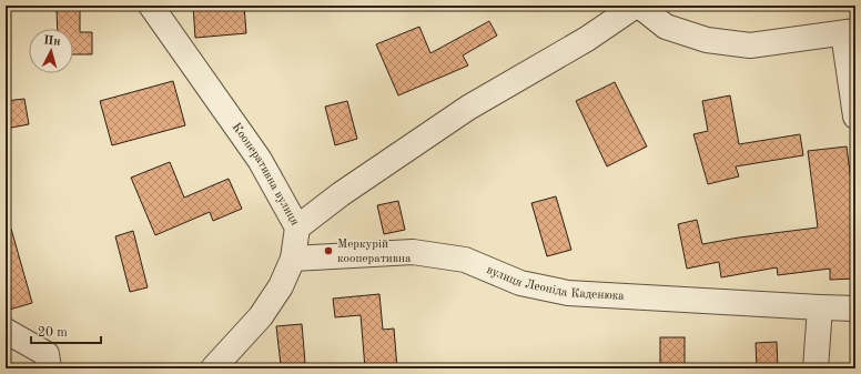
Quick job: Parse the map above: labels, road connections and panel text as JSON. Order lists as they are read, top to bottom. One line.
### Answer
{"streets":{"street":["Кооперативна вулиця","вулиця Леоніда Каденюка"]},"crossings":[["Кооперативна вулиця","вулиця Леоніда Каденюка"]],"places":["Меркурій кооперативна"],"scale_bar":"20 m","north":"top"}
